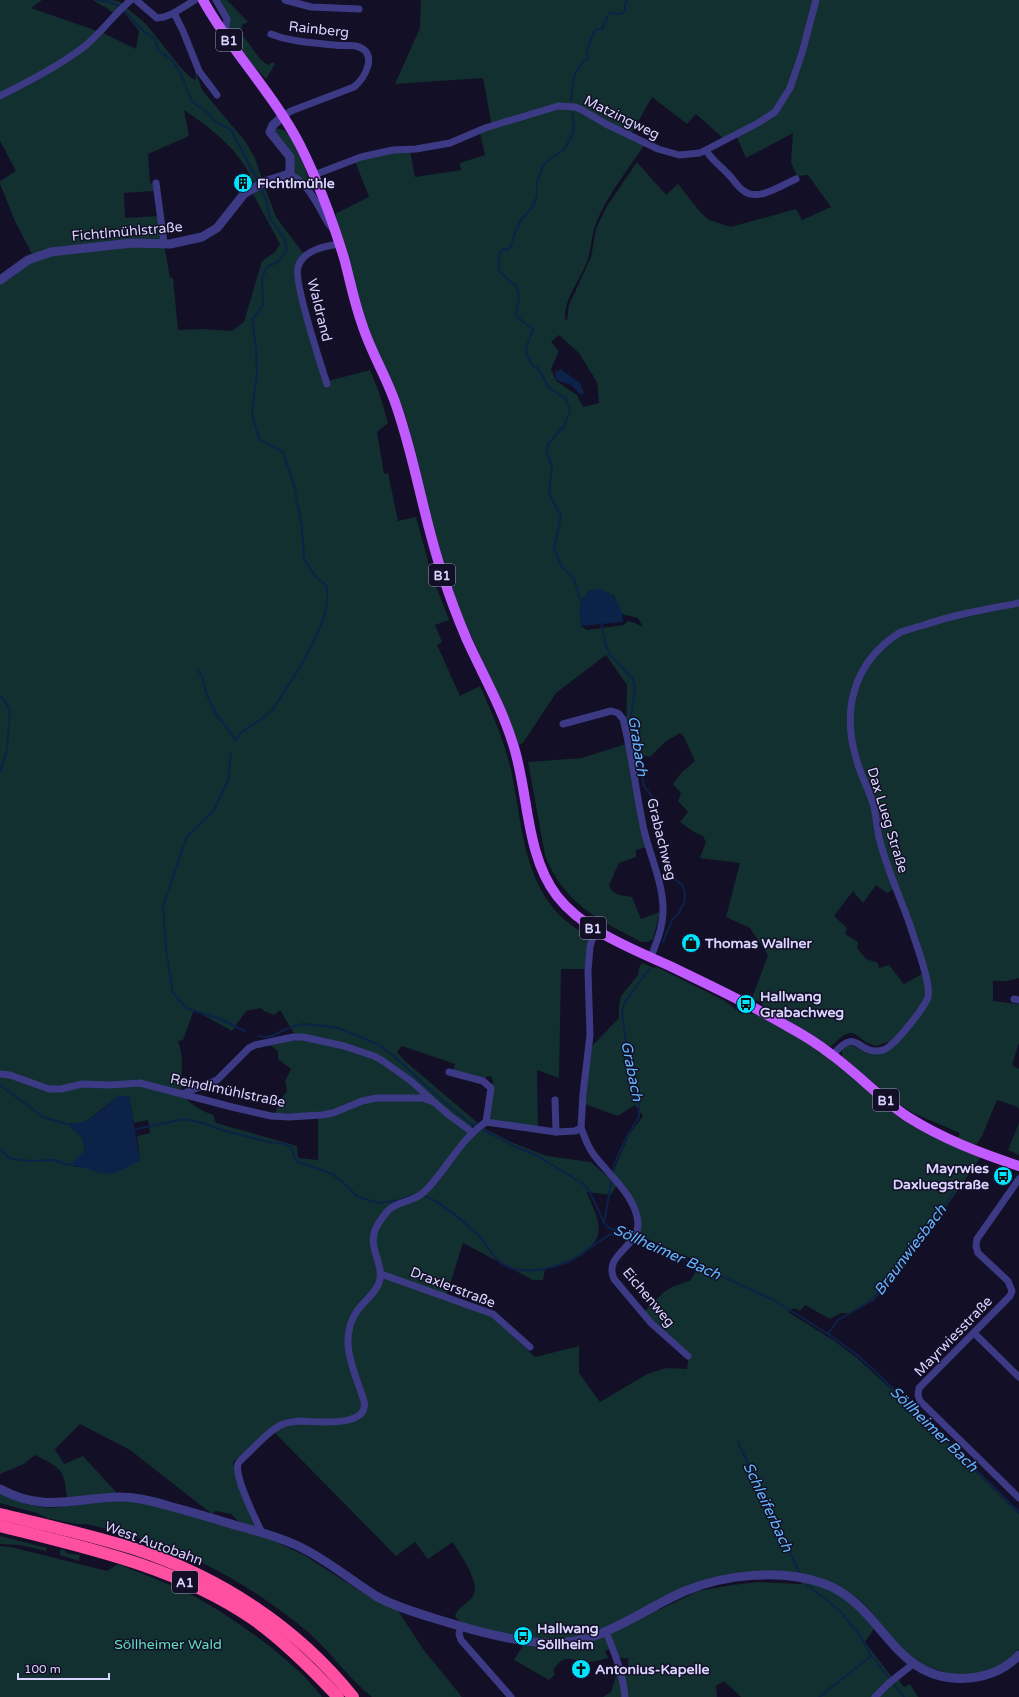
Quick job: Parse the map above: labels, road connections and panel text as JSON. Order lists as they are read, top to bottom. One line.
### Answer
{"streets":{"highway":["West Autobahn","A1"],"main road":["B1"],"street":["Rainberg","Matzingweg","Fichtlmühlstraße","Waldrand","Dax Lueg Straße","Grabachweg","Reindlmühlstraße","Draxlerstraße","Eichenweg","Mayrwiesstraße"]},"crossings":[["Rainberg","B1"],["B1","Matzingweg"],["B1","Waldrand"],["B1","Dax Lueg Straße"],["B1","Grabachweg"],["Reindlmühlstraße","Eichenweg"]],"water":["Grabach","Braunwiesbach","Söllheimer Bach","Schleiferbach"],"parks":["Söllheimer Wald"],"places":{"building":["Fichtlmühle"],"shop":["Thomas Wallner"],"bus stop":["Hallwang Grabachweg","Mayrwies Daxluegstraße","Hallwang Söllheim"],"church":["Antonius-Kapelle"]},"scale_bar":"100 m"}
